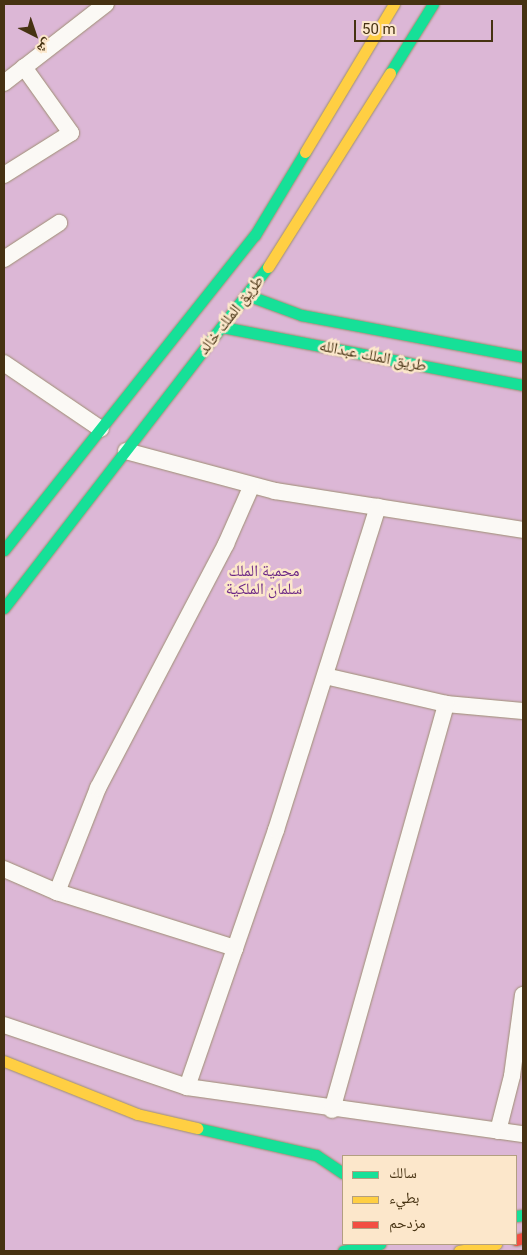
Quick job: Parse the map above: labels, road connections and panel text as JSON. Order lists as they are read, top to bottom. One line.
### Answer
{"streets":{"street":["طريق الملك خالد","طريق الملك عبدالله"]},"crossings":[["طريق الملك خالد","طريق الملك عبدالله"]],"parks":["محمية الملك سلمان الملكية"],"legend":["سالك","بطيء","مزدحم"],"scale_bar":"50 m","north":"bottom right"}
